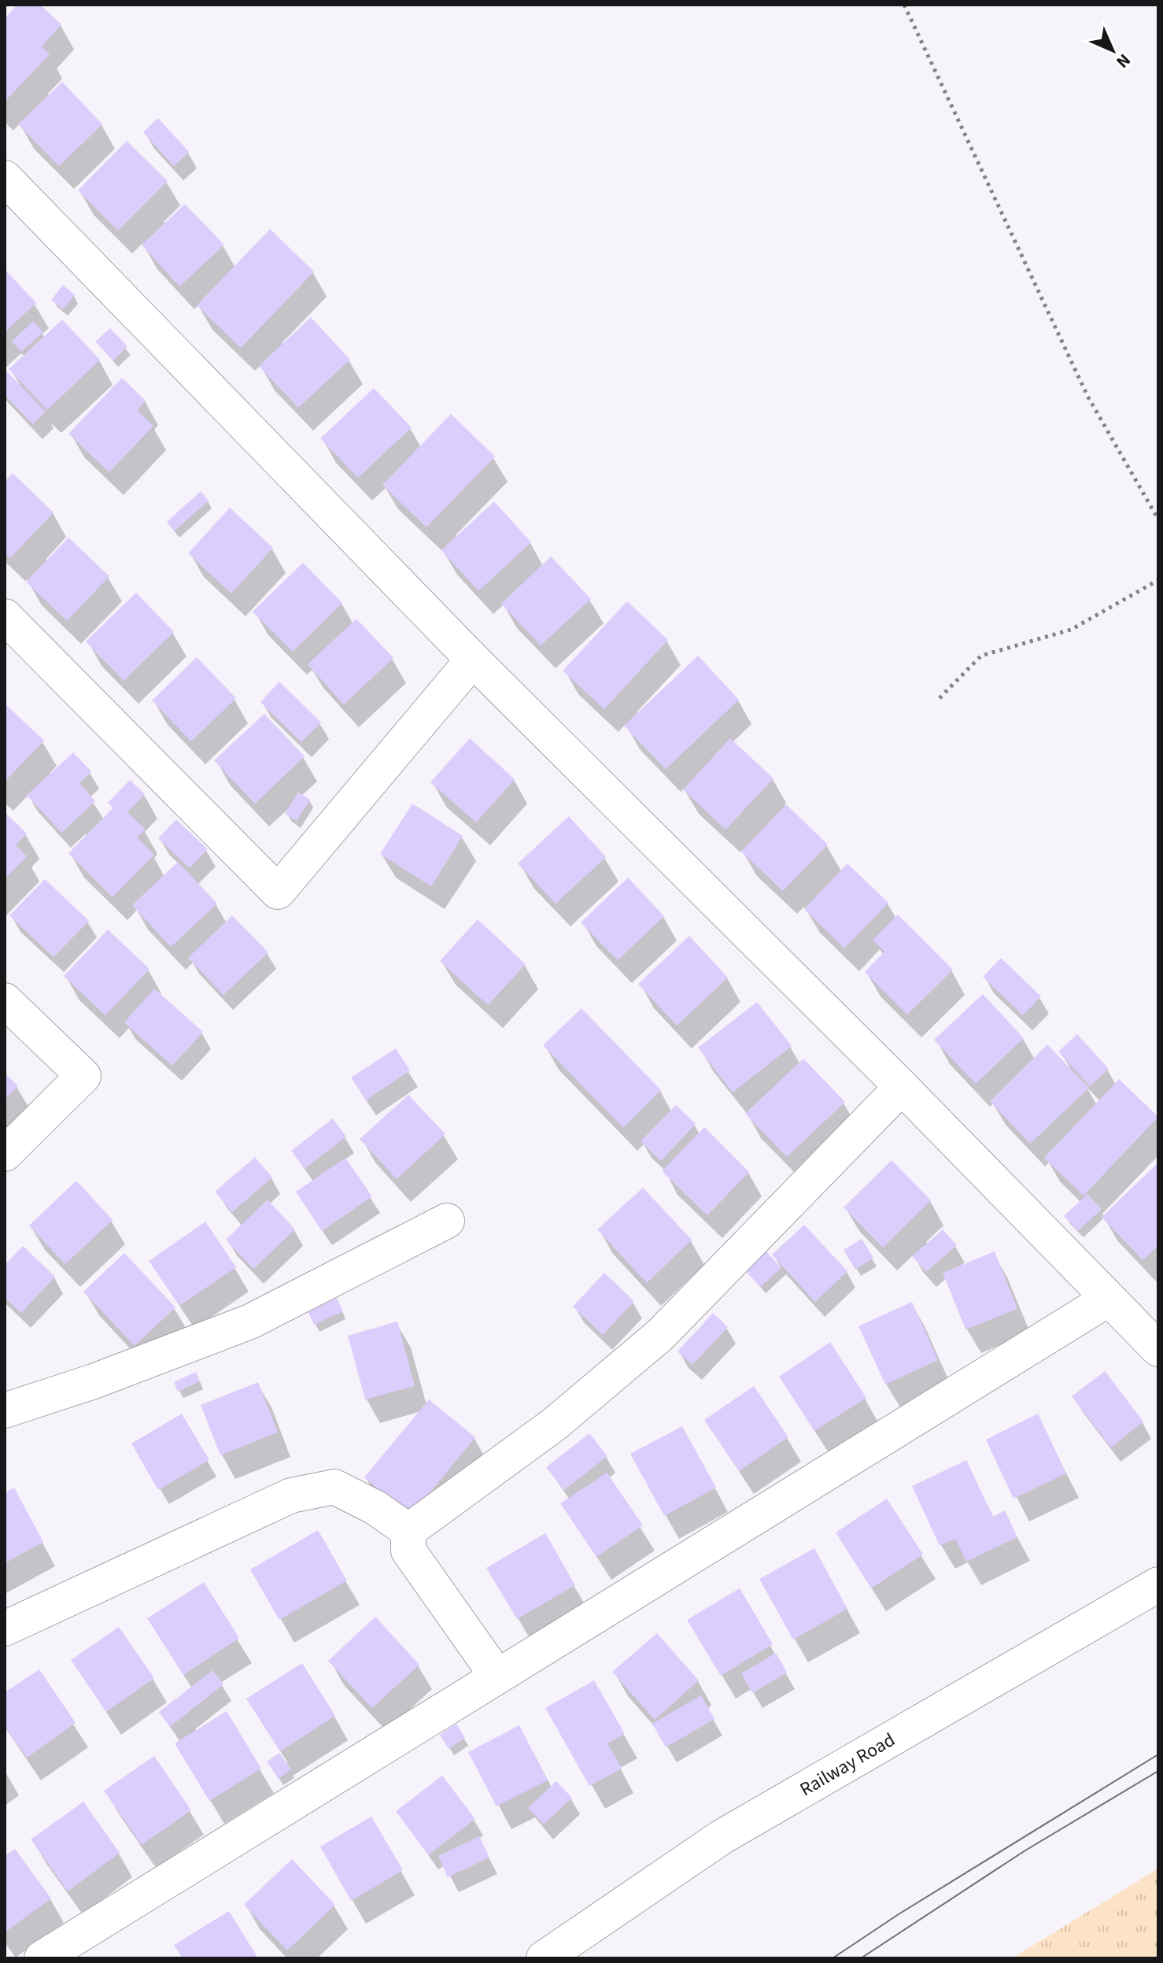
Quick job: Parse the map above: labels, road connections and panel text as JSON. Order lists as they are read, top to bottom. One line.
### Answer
{"streets":{"street":["Railway Road"]},"north":"bottom right"}
